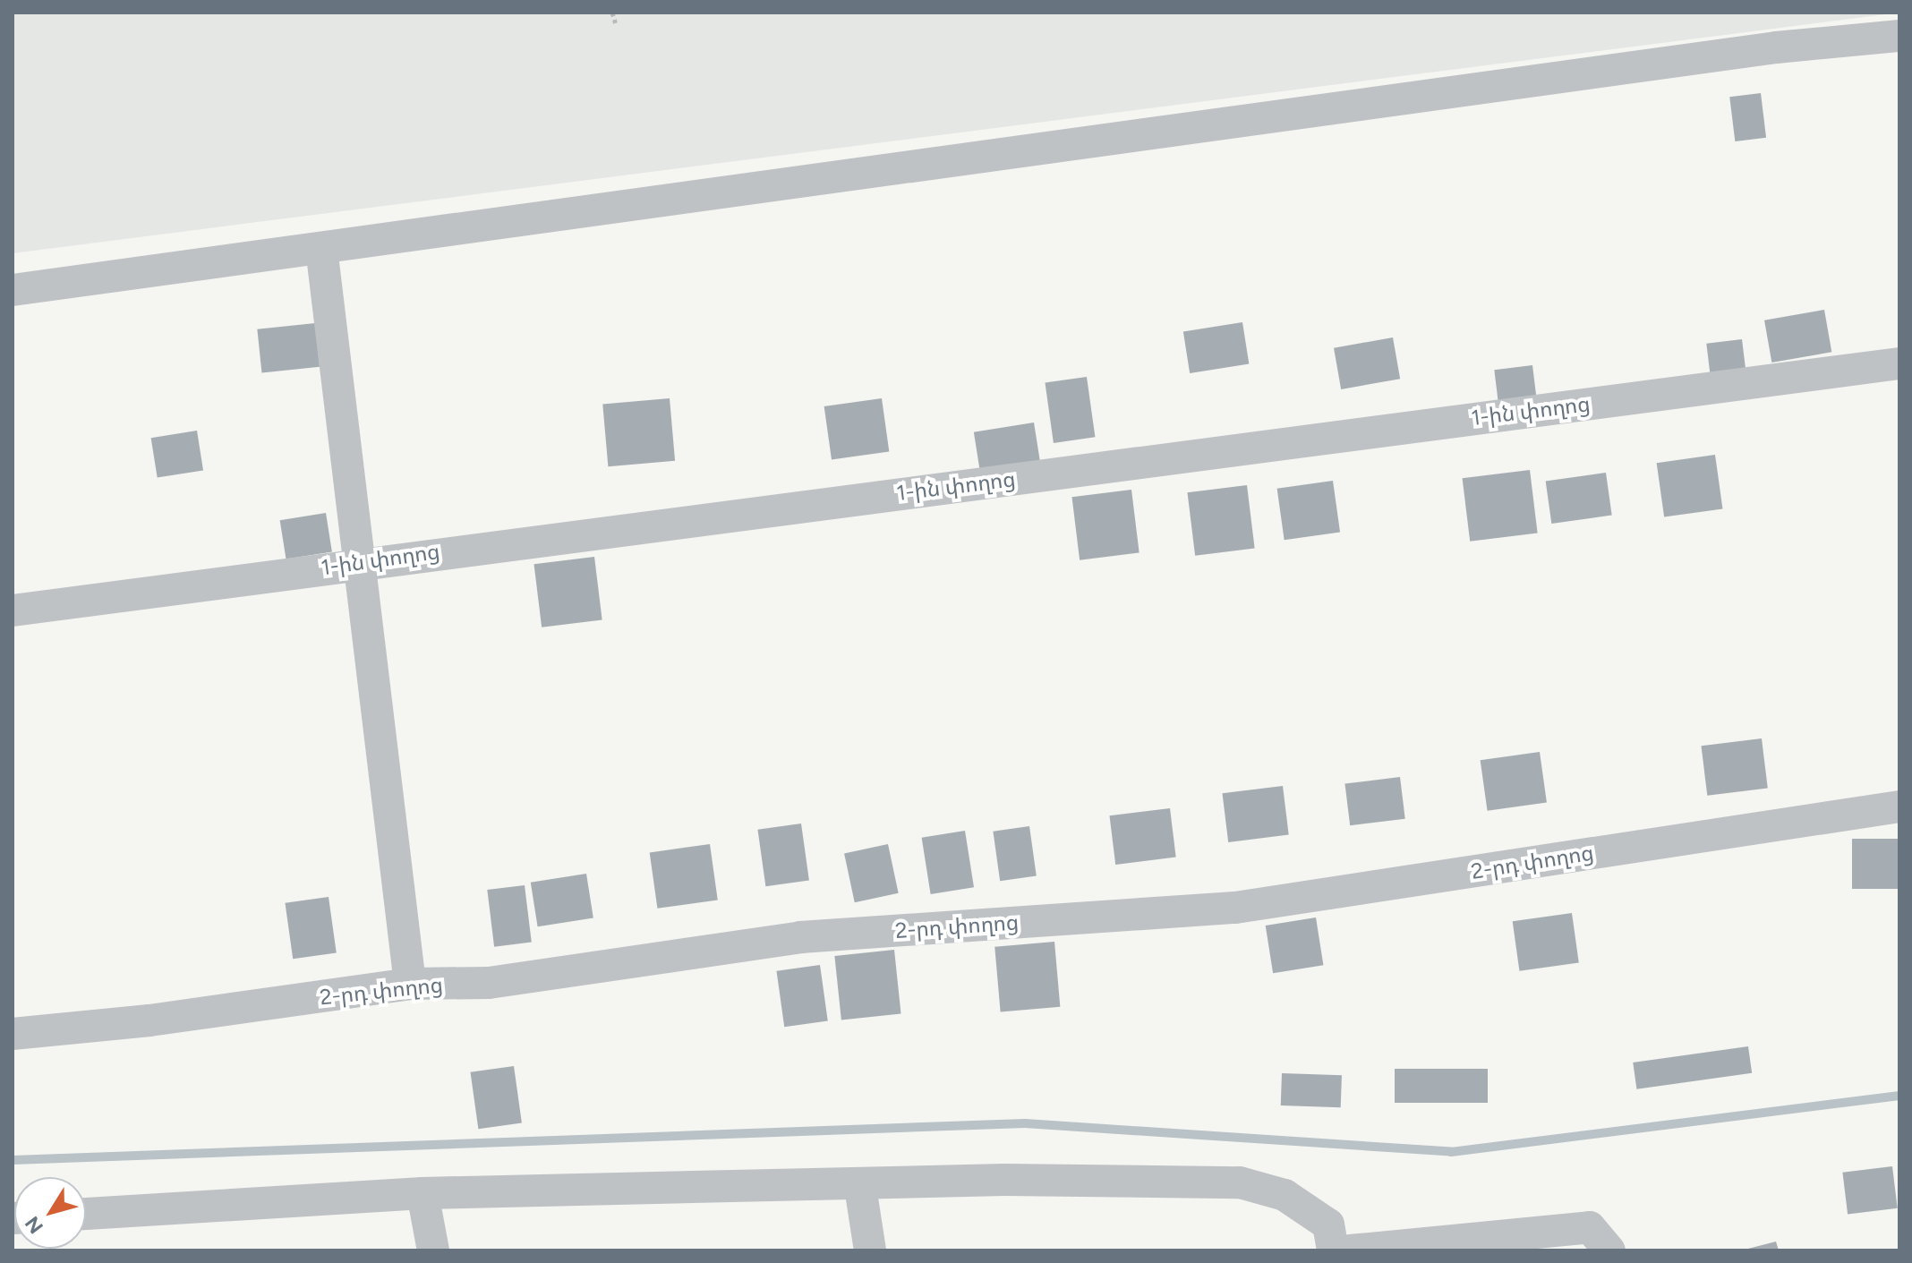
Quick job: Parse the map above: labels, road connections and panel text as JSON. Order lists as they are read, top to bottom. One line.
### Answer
{"streets":{"street":["1-ին փողոց","2-րդ փողոց"]},"north":"bottom left"}
